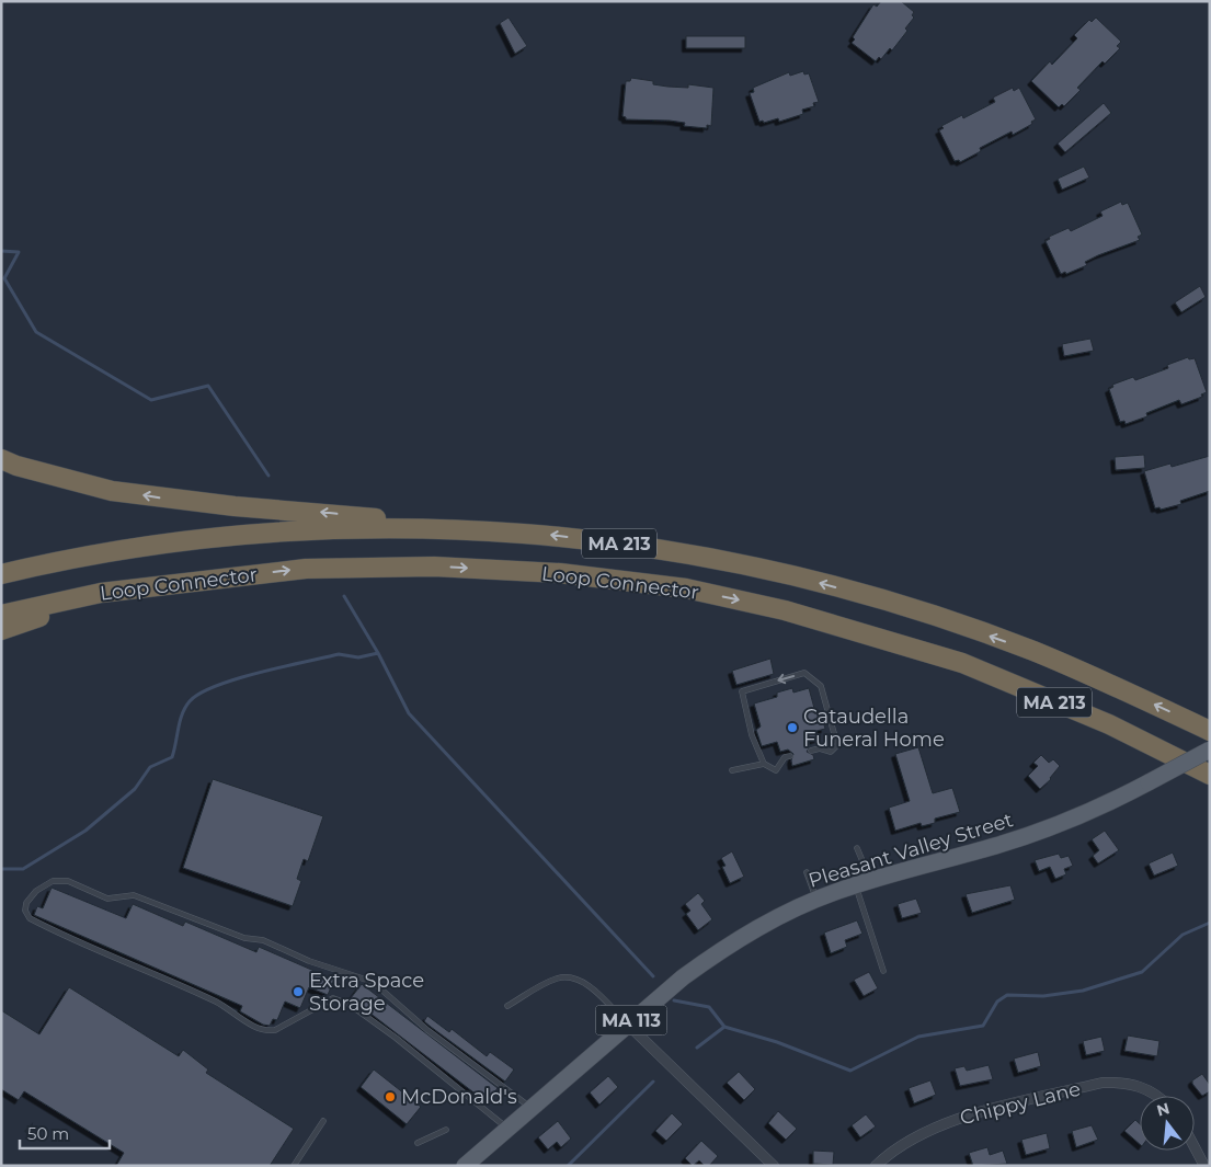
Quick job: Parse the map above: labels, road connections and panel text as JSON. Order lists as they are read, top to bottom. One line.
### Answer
{"streets":{"highway":["MA 213","Loop Connector"],"main road":["Pleasant Valley Street","MA 113"],"street":["Chippy Lane"]},"places":["Cataudella Funeral Home","Extra Space Storage","McDonald's"],"scale_bar":"50 m","north":"top"}
